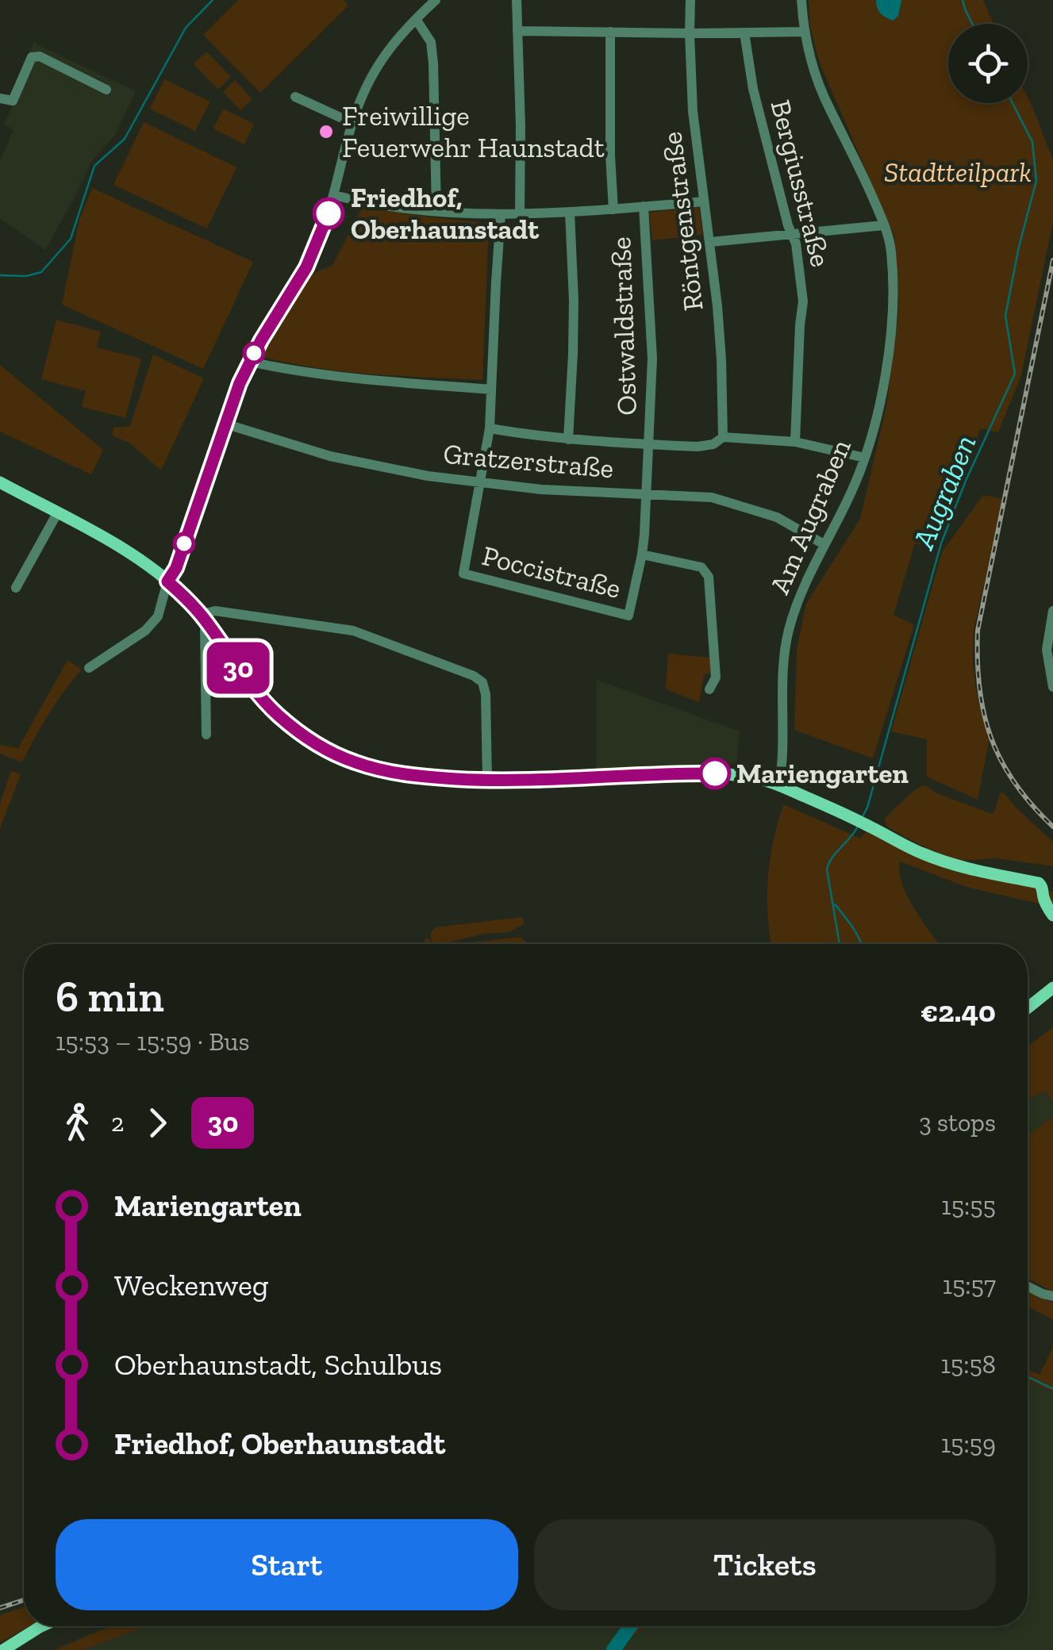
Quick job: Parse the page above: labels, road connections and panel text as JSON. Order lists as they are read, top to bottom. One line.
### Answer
{"streets":{"street":["Bergiusstraße","Röntgenstraße","Ostwaldstraße","Gratzerstraße","Am Augraben","Poccistraße"]},"crossings":[["Ostwaldstraße","Gratzerstraße"],["Ostwaldstraße","Poccistraße"],["Gratzerstraße","Am Augraben"],["Gratzerstraße","Poccistraße"]],"water":["Augraben"],"parks":["Stadtteilpark"],"places":["Freiwillige Feuerwehr Haunstadt","Friedhof, Oberhaunstadt","Mariengarten"],"lines":["bus line 30"],"page":{"on_map":"30","heading":["6 min","15:53 – 15:59 · Bus","€2.40"],"legs":["2","30","3 stops"],"list":[{"name":"Mariengarten","value":"15:55"},{"name":"Weckenweg","value":"15:57"},{"name":"Oberhaunstadt, Schulbus","value":"15:58"},{"name":"Friedhof, Oberhaunstadt","value":"15:59"}],"buttons":["Start","Tickets"]}}
